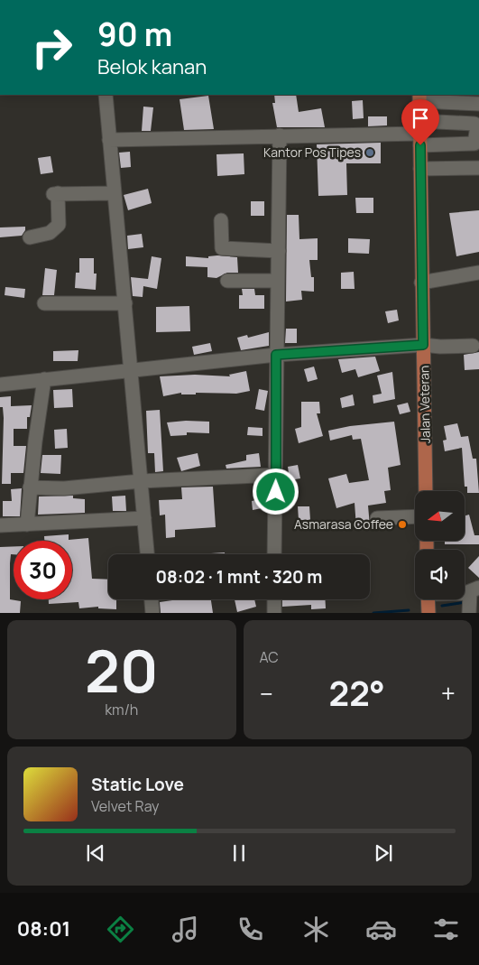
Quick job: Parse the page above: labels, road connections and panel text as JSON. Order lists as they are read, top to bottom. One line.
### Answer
{"streets":{"main road":["Jalan Veteran"]},"places":["Kantor Pos Tipes","Asmarasa Coffee"],"north":"left","page":{"turn":["90 m","Belok kanan"],"limit":"30","trip":"08:02 · 1 mnt · 320 m","tile":[["20","km/h"],"AC"],"heat":["−","22°","+"],"song":["Static Love","Velvet Ray"],"tabs":"08:01"}}
